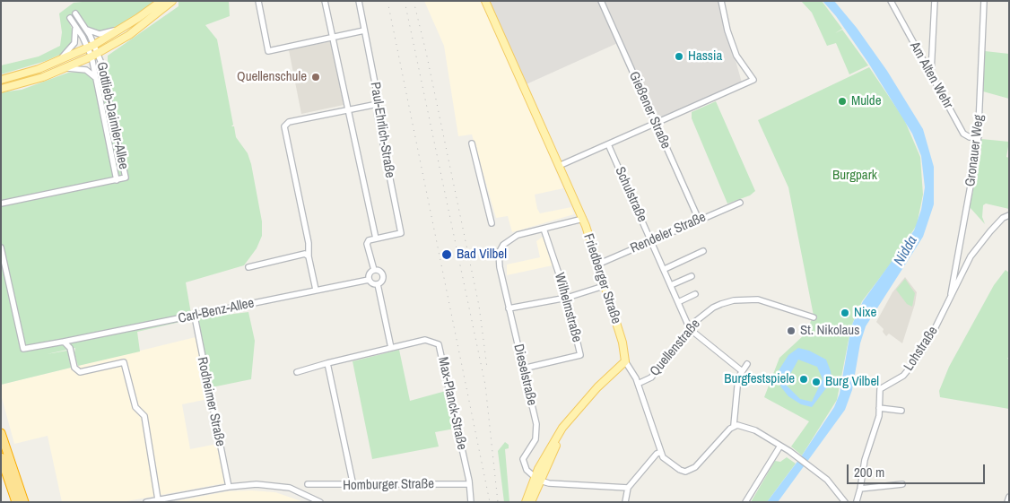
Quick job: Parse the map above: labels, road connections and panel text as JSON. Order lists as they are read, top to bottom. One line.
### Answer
{"streets":{"main road":["Friedberger Straße"],"street":["Am Alten Wehr","Gießener Straße","Gottlieb-Daimler-Allee","Paul-Ehrlich-Straße","Gronauer Weg","Schulstraße","Rendeler Straße","Wilhelmstraße","Carl-Benz-Allee","Quellenstraße","Lohstraße","Dieselstraße","Rodheimer Straße","Max-Planck-Straße","Homburger Straße"]},"crossings":[["Am Alten Wehr","Gronauer Weg"],["Gießener Straße","Rendeler Straße"],["Gronauer Weg","Lohstraße"],["Schulstraße","Rendeler Straße"],["Schulstraße","Quellenstraße"],["Rendeler Straße","Friedberger Straße"],["Friedberger Straße","Quellenstraße"],["Wilhelmstraße","Dieselstraße"],["Carl-Benz-Allee","Rodheimer Straße"],["Max-Planck-Straße","Homburger Straße"]],"water":["Nidda"],"parks":["Burgpark"],"places":["Hassia","Quellenschule","Mulde","Bad Vilbel","Nixe","St. Nikolaus","Burgfestspiele","Burg Vilbel"],"scale_bar":"200 m"}
